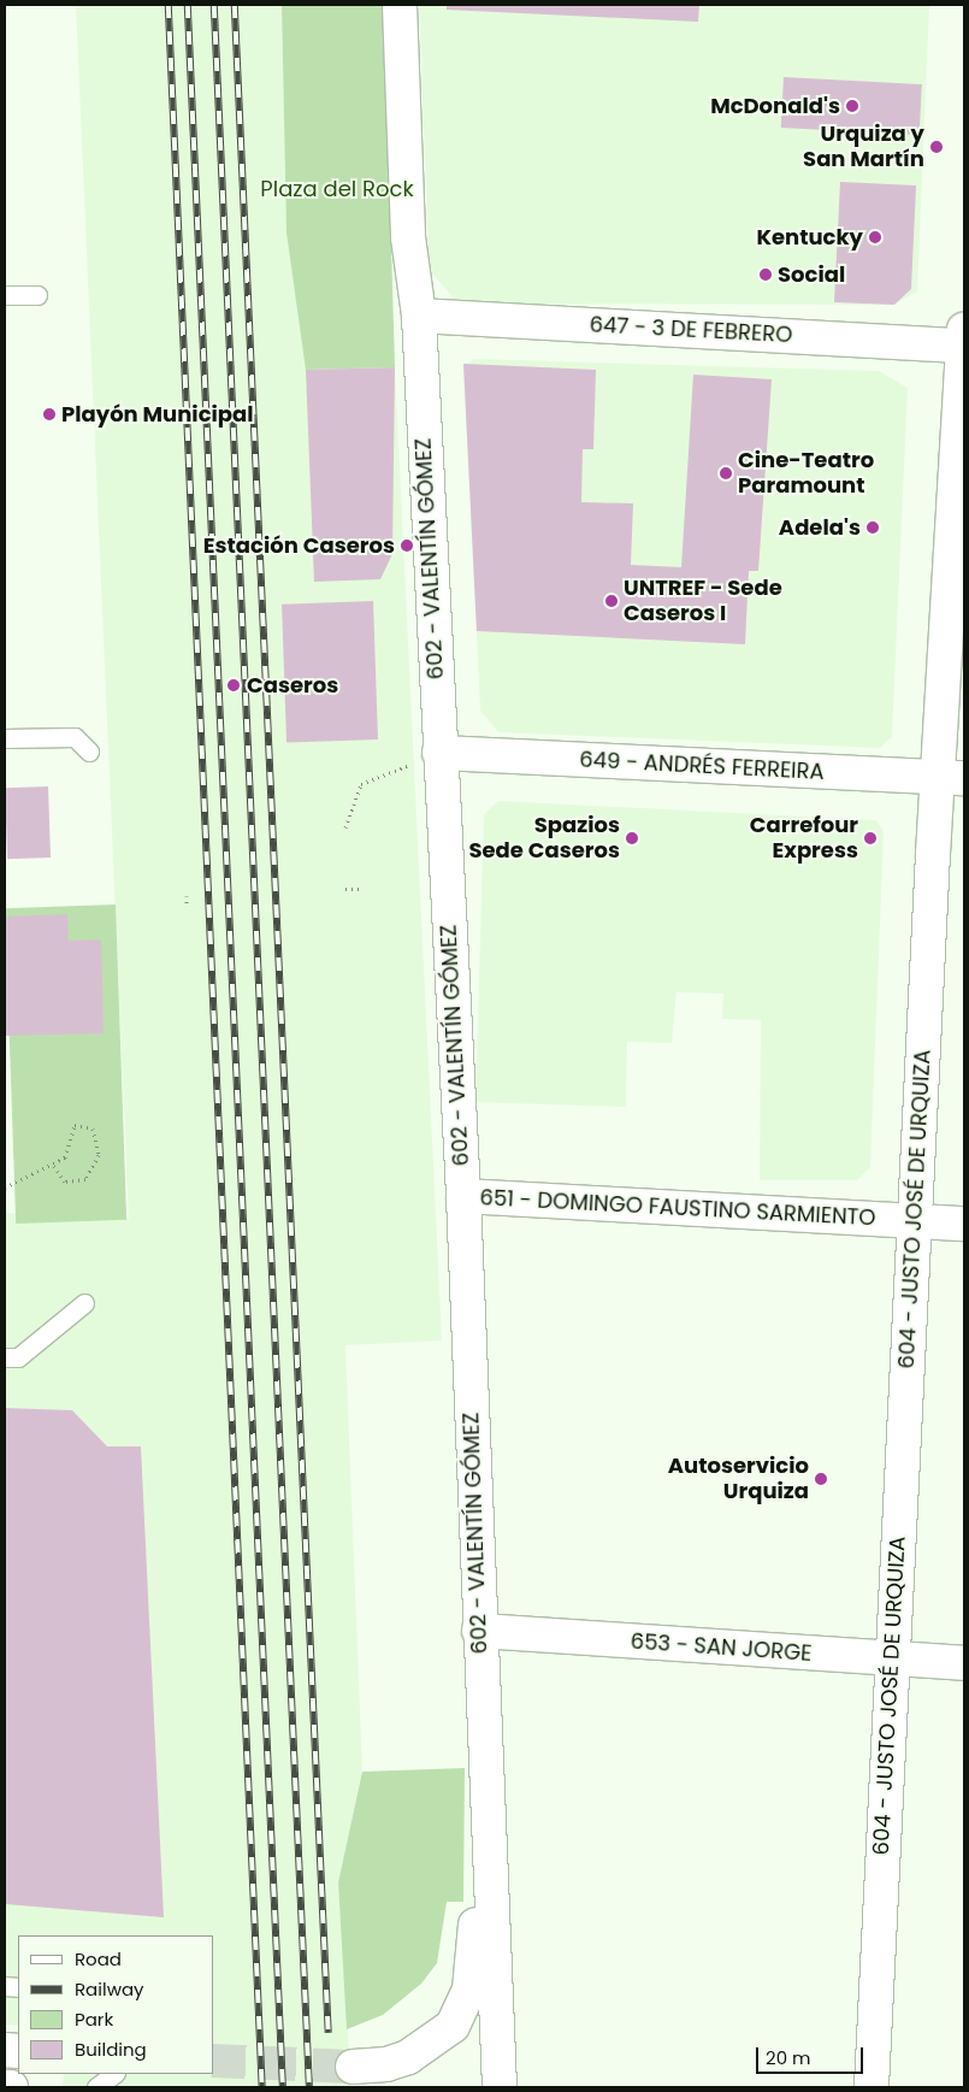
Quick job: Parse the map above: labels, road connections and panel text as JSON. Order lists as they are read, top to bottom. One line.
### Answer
{"streets":{"street":["647 - 3 DE FEBRERO","602 - VALENTÍN GÓMEZ","649 - ANDRÉS FERREIRA","651 - DOMINGO FAUSTINO SARMIENTO","604 - JUSTO JOSÉ DE URQUIZA","653 - SAN JORGE"]},"crossings":[["647 - 3 DE FEBRERO","602 - VALENTÍN GÓMEZ"],["647 - 3 DE FEBRERO","604 - JUSTO JOSÉ DE URQUIZA"],["602 - VALENTÍN GÓMEZ","649 - ANDRÉS FERREIRA"],["602 - VALENTÍN GÓMEZ","651 - DOMINGO FAUSTINO SARMIENTO"],["602 - VALENTÍN GÓMEZ","653 - SAN JORGE"],["649 - ANDRÉS FERREIRA","604 - JUSTO JOSÉ DE URQUIZA"],["651 - DOMINGO FAUSTINO SARMIENTO","604 - JUSTO JOSÉ DE URQUIZA"],["604 - JUSTO JOSÉ DE URQUIZA","653 - SAN JORGE"]],"parks":["Plaza del Rock"],"places":["McDonald's","Urquiza y San Martín","Kentucky","Social","Playón Municipal","Cine-Teatro Paramount","Adela's","Estación Caseros","UNTREF - Sede Caseros I","Caseros","Spazios Sede Caseros","Carrefour Express","Autoservicio Urquiza"],"legend":["Road","Railway","Park","Building"],"scale_bar":"20 m"}
